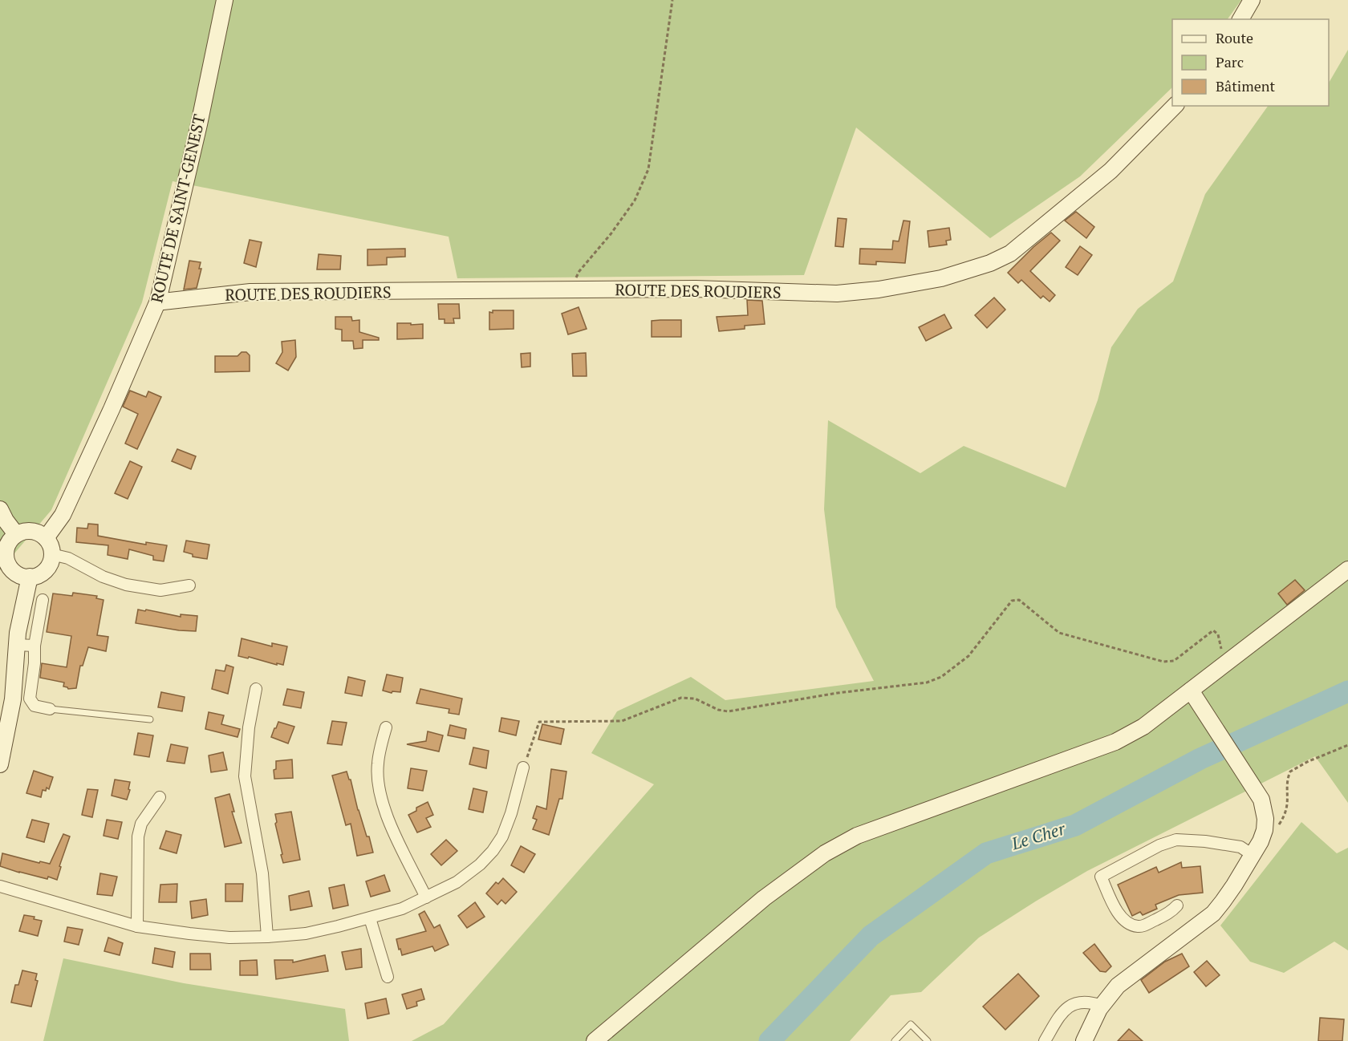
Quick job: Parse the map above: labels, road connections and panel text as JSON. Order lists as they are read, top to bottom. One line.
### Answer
{"streets":{"street":["ROUTE DE SAINT-GENEST","ROUTE DES ROUDIERS"]},"crossings":[["ROUTE DE SAINT-GENEST","ROUTE DES ROUDIERS"]],"water":["Le Cher"],"legend":["Route","Parc","Bâtiment"]}
